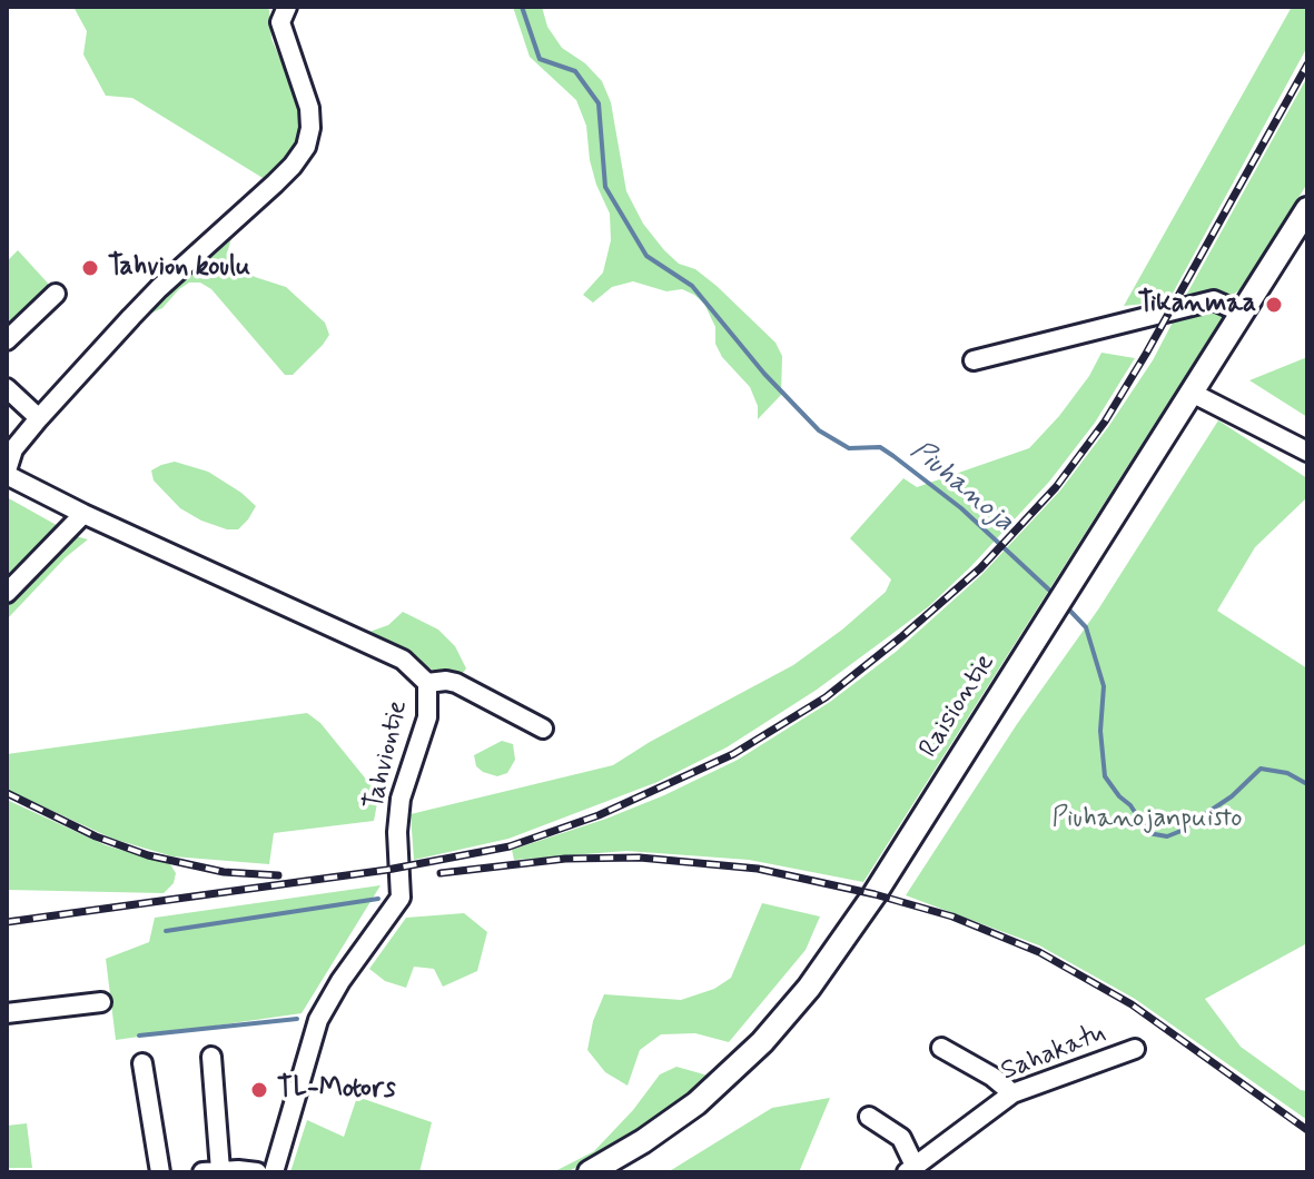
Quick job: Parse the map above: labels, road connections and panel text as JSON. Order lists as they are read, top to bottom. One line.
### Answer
{"streets":{"main road":["Raisiontie"],"street":["Tahviontie","Sahakatu"]},"water":["Piuhanoja"],"parks":["Piuhanojanpuisto"],"places":["Tahvion koulu","Tikanmaa","TL-Motors"]}
